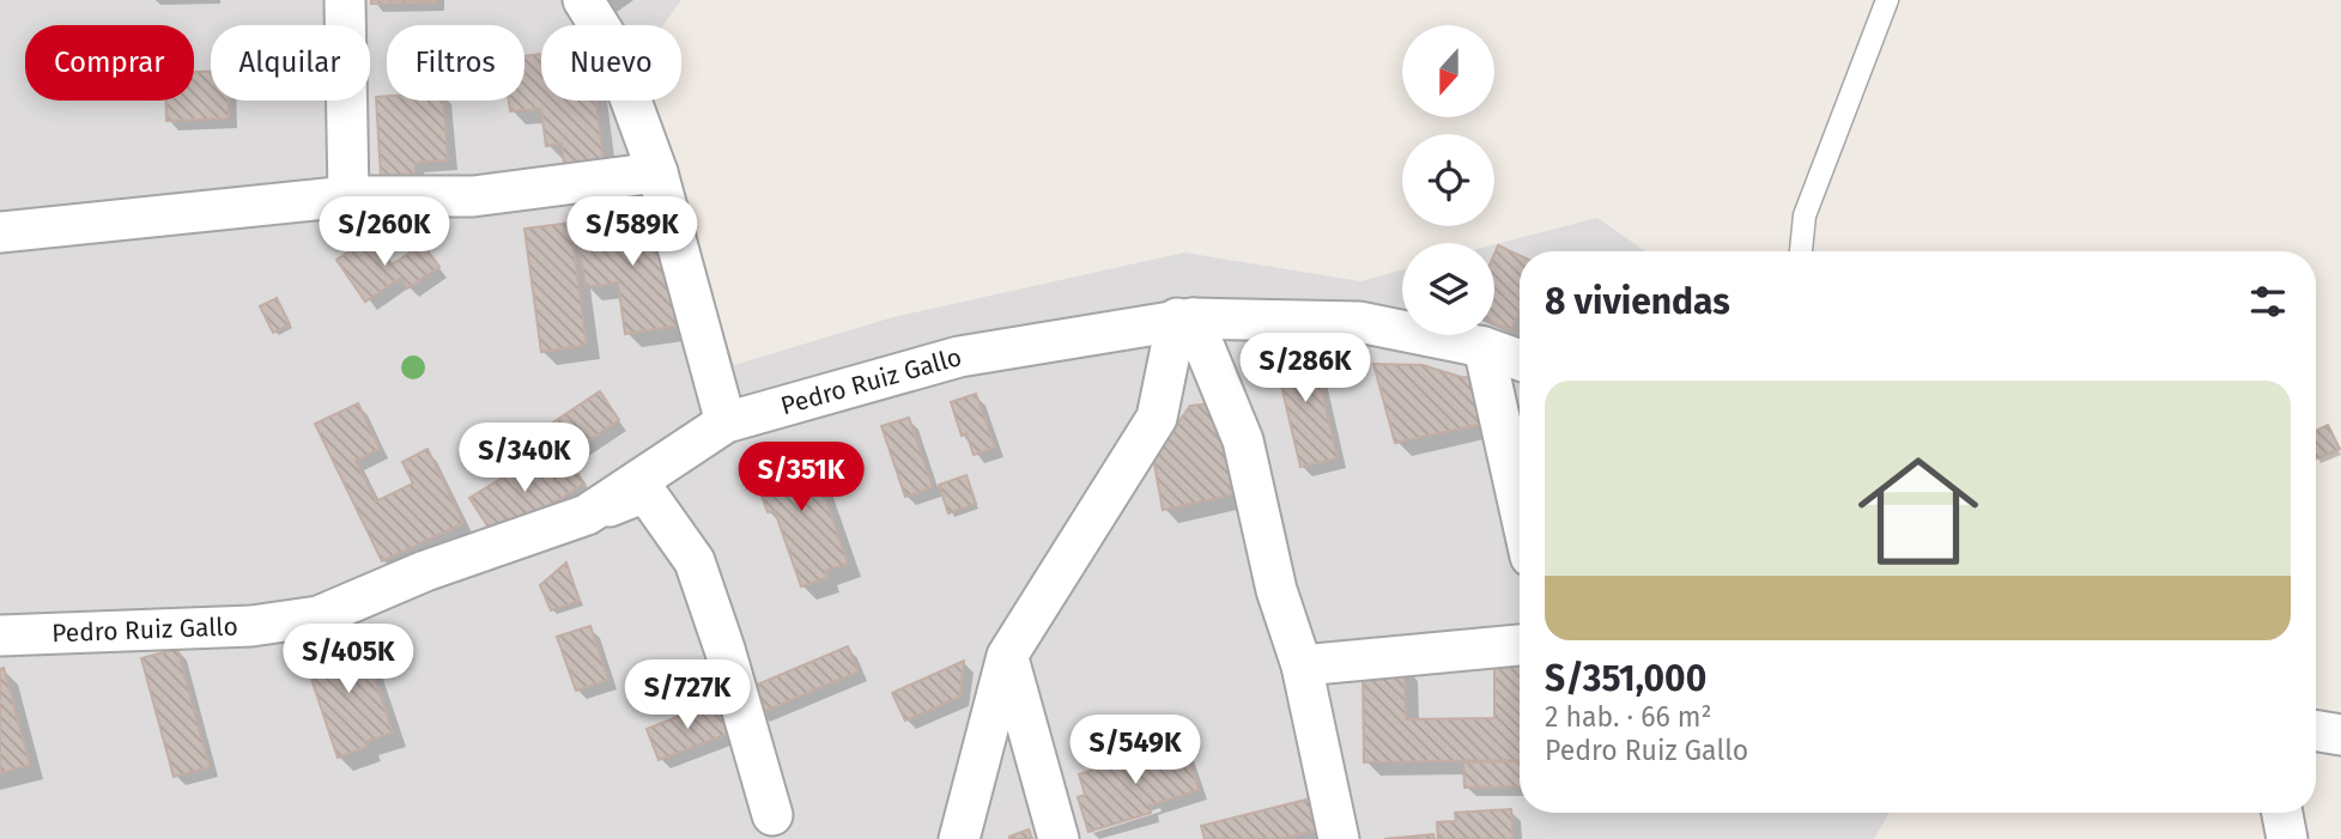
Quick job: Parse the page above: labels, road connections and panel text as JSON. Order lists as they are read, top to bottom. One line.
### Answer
{"streets":{"street":["Pedro Ruiz Gallo"]},"north":"bottom","page":{"chip":["Comprar","Alquilar","Filtros","Nuevo"],"price":["S/260K","S/589K","S/286K","S/340K","S/351K","S/405K","S/727K","S/549K"],"heading":"8 viviendas","list":[{"name":"S/351,000","note":"2 hab. · 66 m² · Pedro Ruiz Gallo"}]}}
